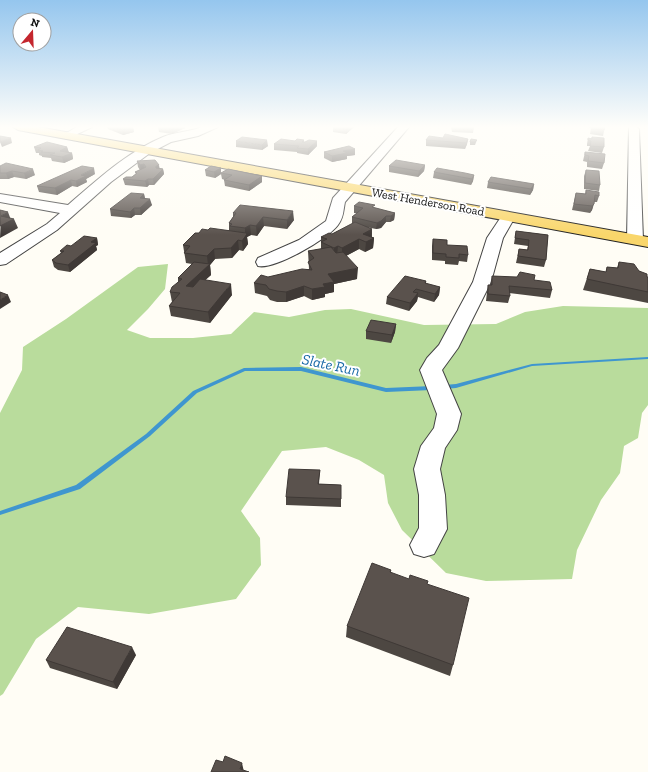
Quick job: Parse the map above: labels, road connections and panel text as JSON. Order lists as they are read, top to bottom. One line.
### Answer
{"streets":{"main road":["West Henderson Road"]},"water":["Slate Run"],"north":"top"}
